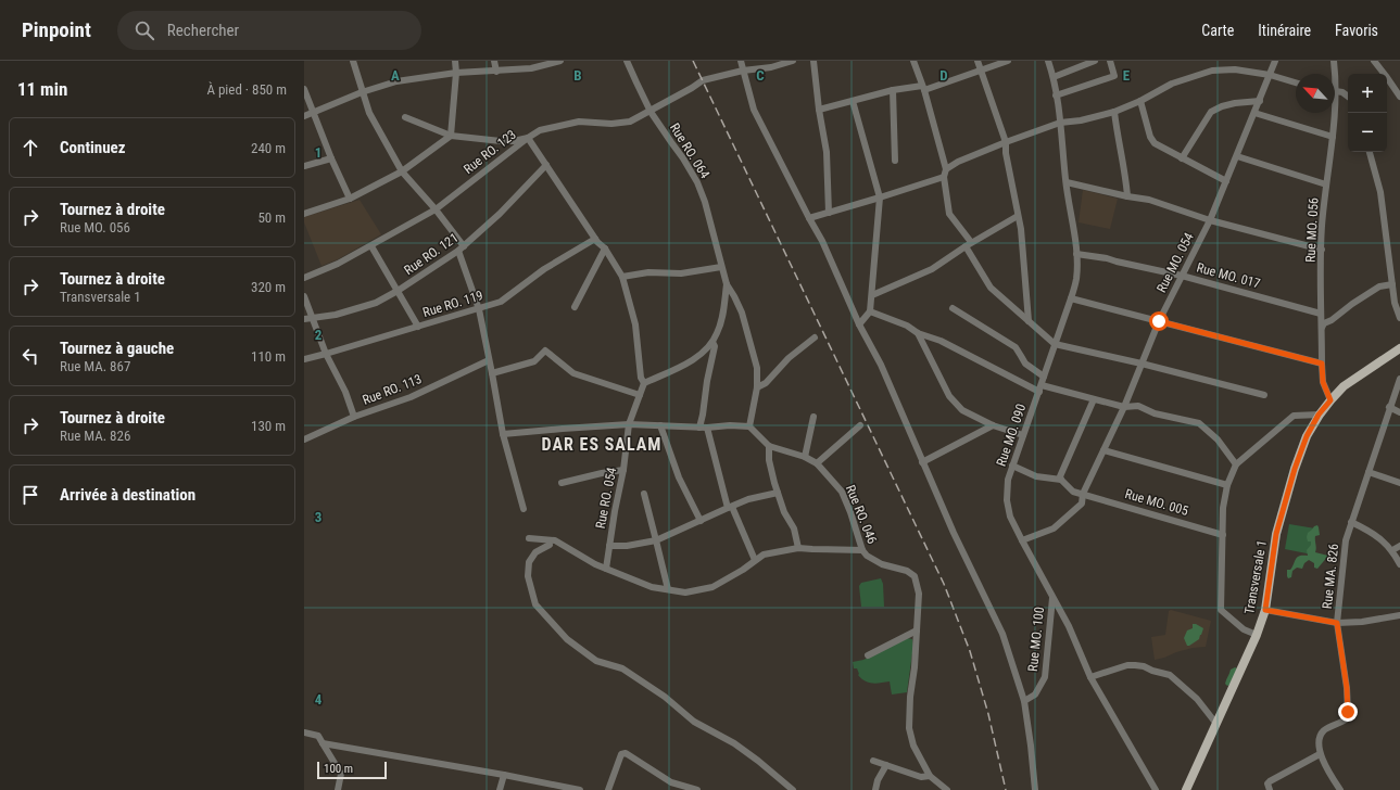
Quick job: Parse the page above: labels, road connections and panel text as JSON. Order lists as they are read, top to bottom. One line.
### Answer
{"streets":{"main road":["Transversale 1"],"street":["Rue RO. 064","Rue RO. 123","Rue MO. 056","Rue RO. 121","Rue MO. 054","Rue MO. 017","Rue RO. 119","Rue RO. 113","Rue MO. 090","Rue RO. 054","Rue MO. 005","Rue RO. 046","Rue MA. 826","Rue MO. 100"]},"crossings":[["Rue RO. 064","Rue RO. 123"],["Rue MO. 056","Rue MO. 017"],["Rue MO. 056","Transversale 1"],["Rue MO. 054","Rue MO. 017"],["Rue MO. 054","Rue MO. 090"],["Rue MO. 054","Rue MO. 005"],["Rue MO. 017","Rue MO. 090"],["Rue MO. 090","Rue MO. 100"]],"districts":["DAR ES SALAM"],"scale_bar":"100 m","north":"top left","page":{"header":"Pinpoint","search":"Rechercher","nav":["Carte","Itinéraire","Favoris"],"heading":["11 min","À pied · 850 m"],"map_buttons":["+","−"],"list":[["Continuez","240 m"],["Tournez à droite","Rue MO. 056","50 m"],["Tournez à droite","Transversale 1","320 m"],["Tournez à gauche","Rue MA. 867","110 m"],["Tournez à droite","Rue MA. 826","130 m"],"Arrivée à destination"],"scale":"100 m"},"grid":{"columns":["A","B","C","D","E"],"rows":["1","2","3","4"]}}
